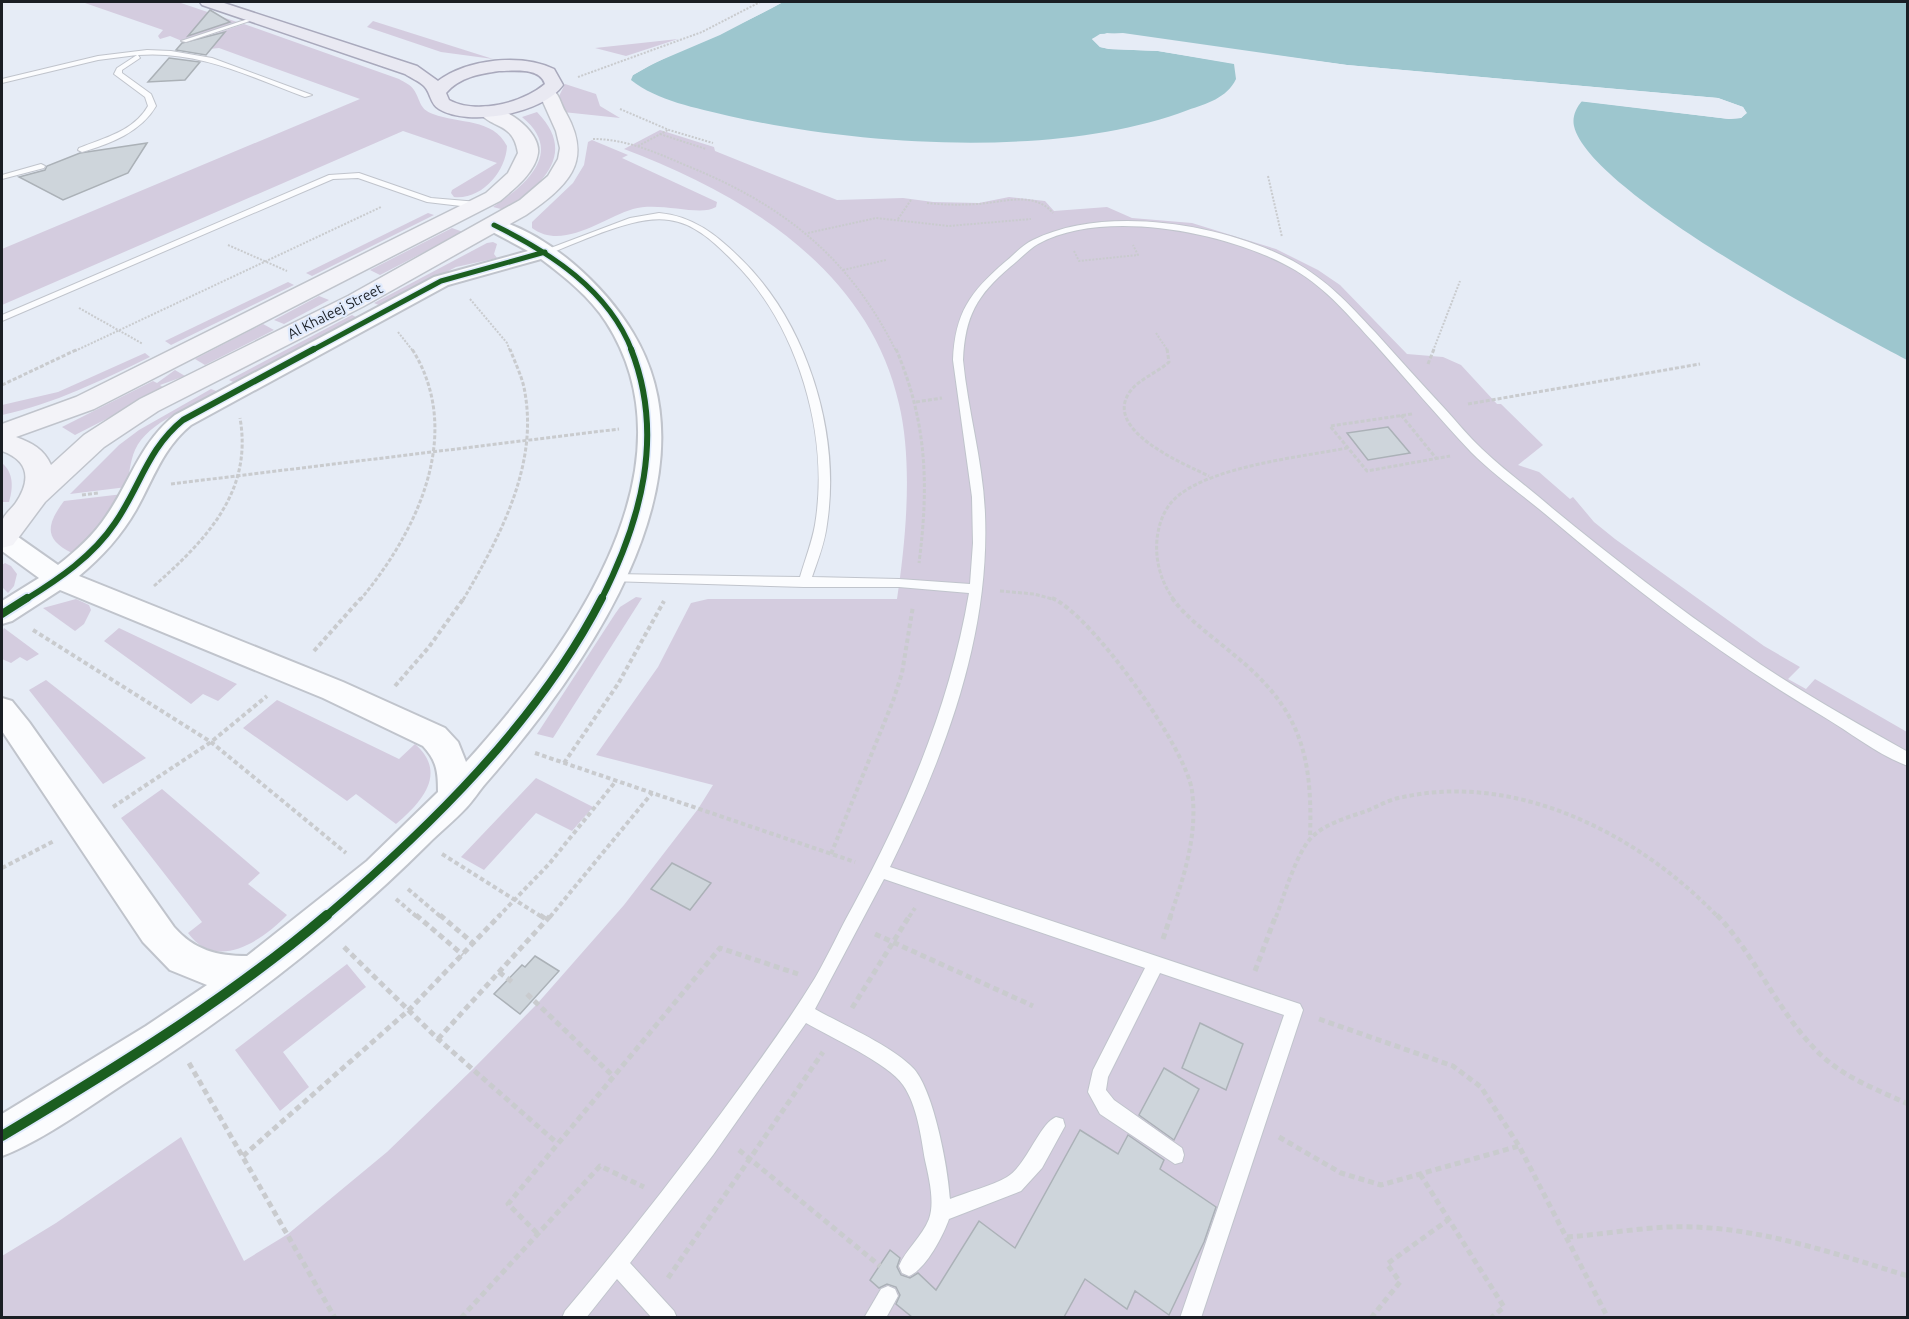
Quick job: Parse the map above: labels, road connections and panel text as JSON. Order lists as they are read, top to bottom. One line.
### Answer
{"streets":{"main road":["Al Khaleej Street"]}}
